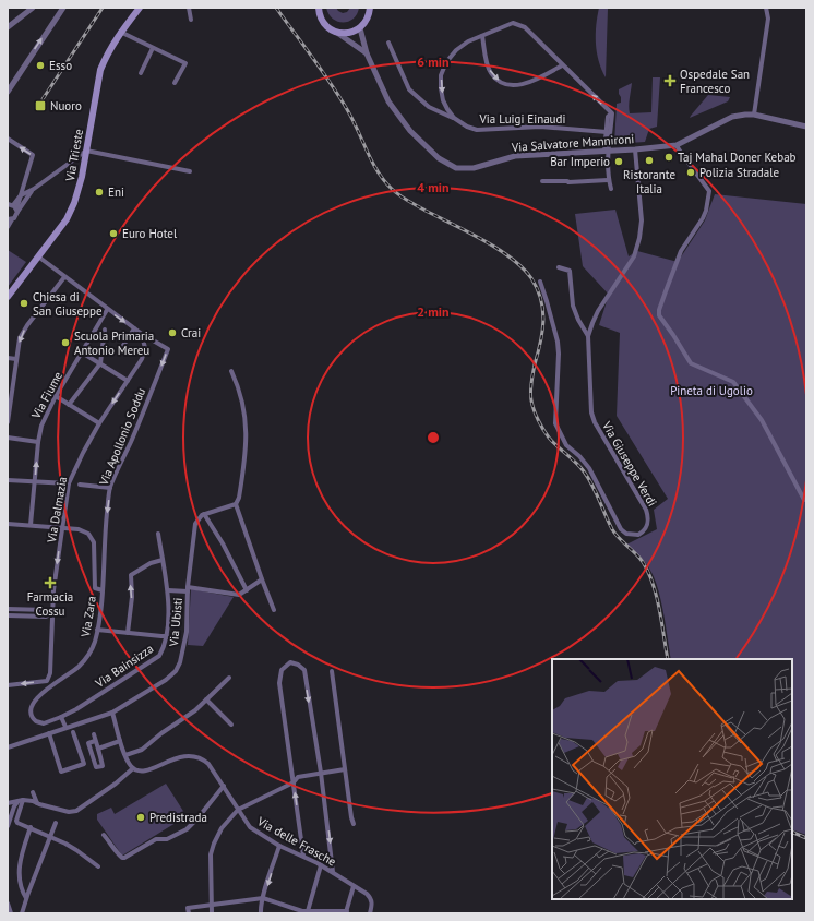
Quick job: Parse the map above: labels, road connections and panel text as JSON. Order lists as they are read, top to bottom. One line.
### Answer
{"streets":{"main road":["Via Trieste"],"street":["Via Luigi Einaudi","Via Salvatore Mannironi","Via Fiume","Via Apollonio Soddu","Via Giuseppe Verdi","Via Dalmazia","Via Zara","Via Ubisti","Via Bainsizza","Via delle Frasche"]},"crossings":[["Via Salvatore Mannironi","Via Giuseppe Verdi"],["Via Apollonio Soddu","Via Dalmazia"],["Via Apollonio Soddu","Via Zara"],["Via Dalmazia","Via Zara"],["Via Zara","Via Bainsizza"]],"one_way":["Via Apollonio Soddu","Via Dalmazia"],"parks":["Pineta di Ugolio"],"places":{"other":["Esso","Taj Mahal Doner Kebab","Ristorante Italia","Bar Imperio","Polizia Stradale","Eni","Euro Hotel","Chiesa di San Giuseppe","Crai","Scuola Primaria Antonio Mereu","Predistrada"],"health":["Ospedale San Francesco","Farmacia Cossu"],"transit":["Nuoro"]},"rings":["6 min","4 min","2 min"]}
